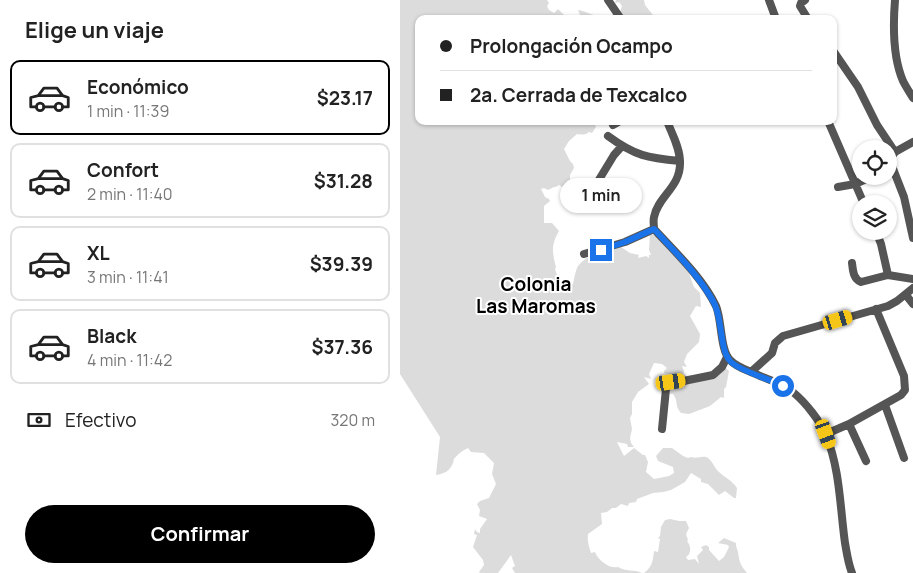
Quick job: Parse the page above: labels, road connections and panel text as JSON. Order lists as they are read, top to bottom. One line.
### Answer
{"districts":["Colonia Las Maromas"],"page":{"heading":"Elige un viaje","banner":["Prolongación Ocampo","2a. Cerrada de Texcalco"],"list":[{"name":"Económico","note":"1 min · 11:39","value":"$23.17"},{"name":"Confort","note":"2 min · 11:40","value":"$31.28"},{"name":"XL","note":"3 min · 11:41","value":"$39.39"},{"name":"Black","note":"4 min · 11:42","value":"$37.36"}],"bubble":"1 min","pay":["Efectivo","320 m"],"buttons":"Confirmar"}}
